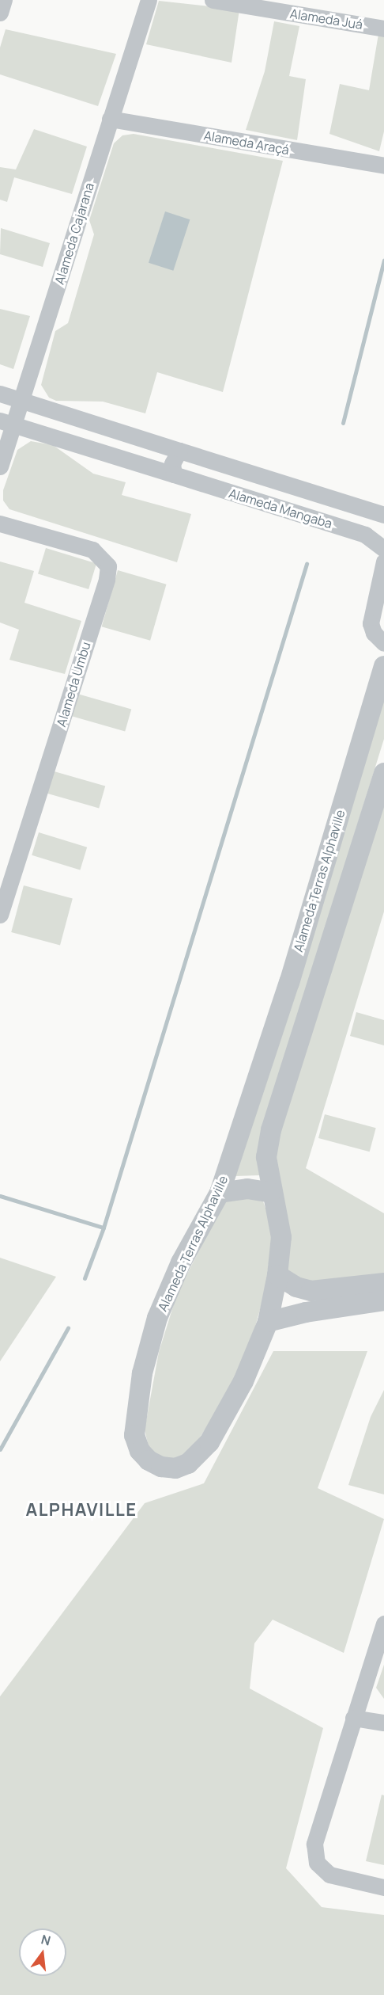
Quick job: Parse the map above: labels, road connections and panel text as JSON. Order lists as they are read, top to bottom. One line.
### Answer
{"streets":{"street":["Alameda Juá","Alameda Araçá","Alameda Cajarana","Alameda Mangaba","Alameda Umbu","Alameda Terras Alphaville"]},"crossings":[["Alameda Araçá","Alameda Cajarana"],["Alameda Cajarana","Alameda Mangaba"]],"districts":["ALPHAVILLE"],"north":"top"}
